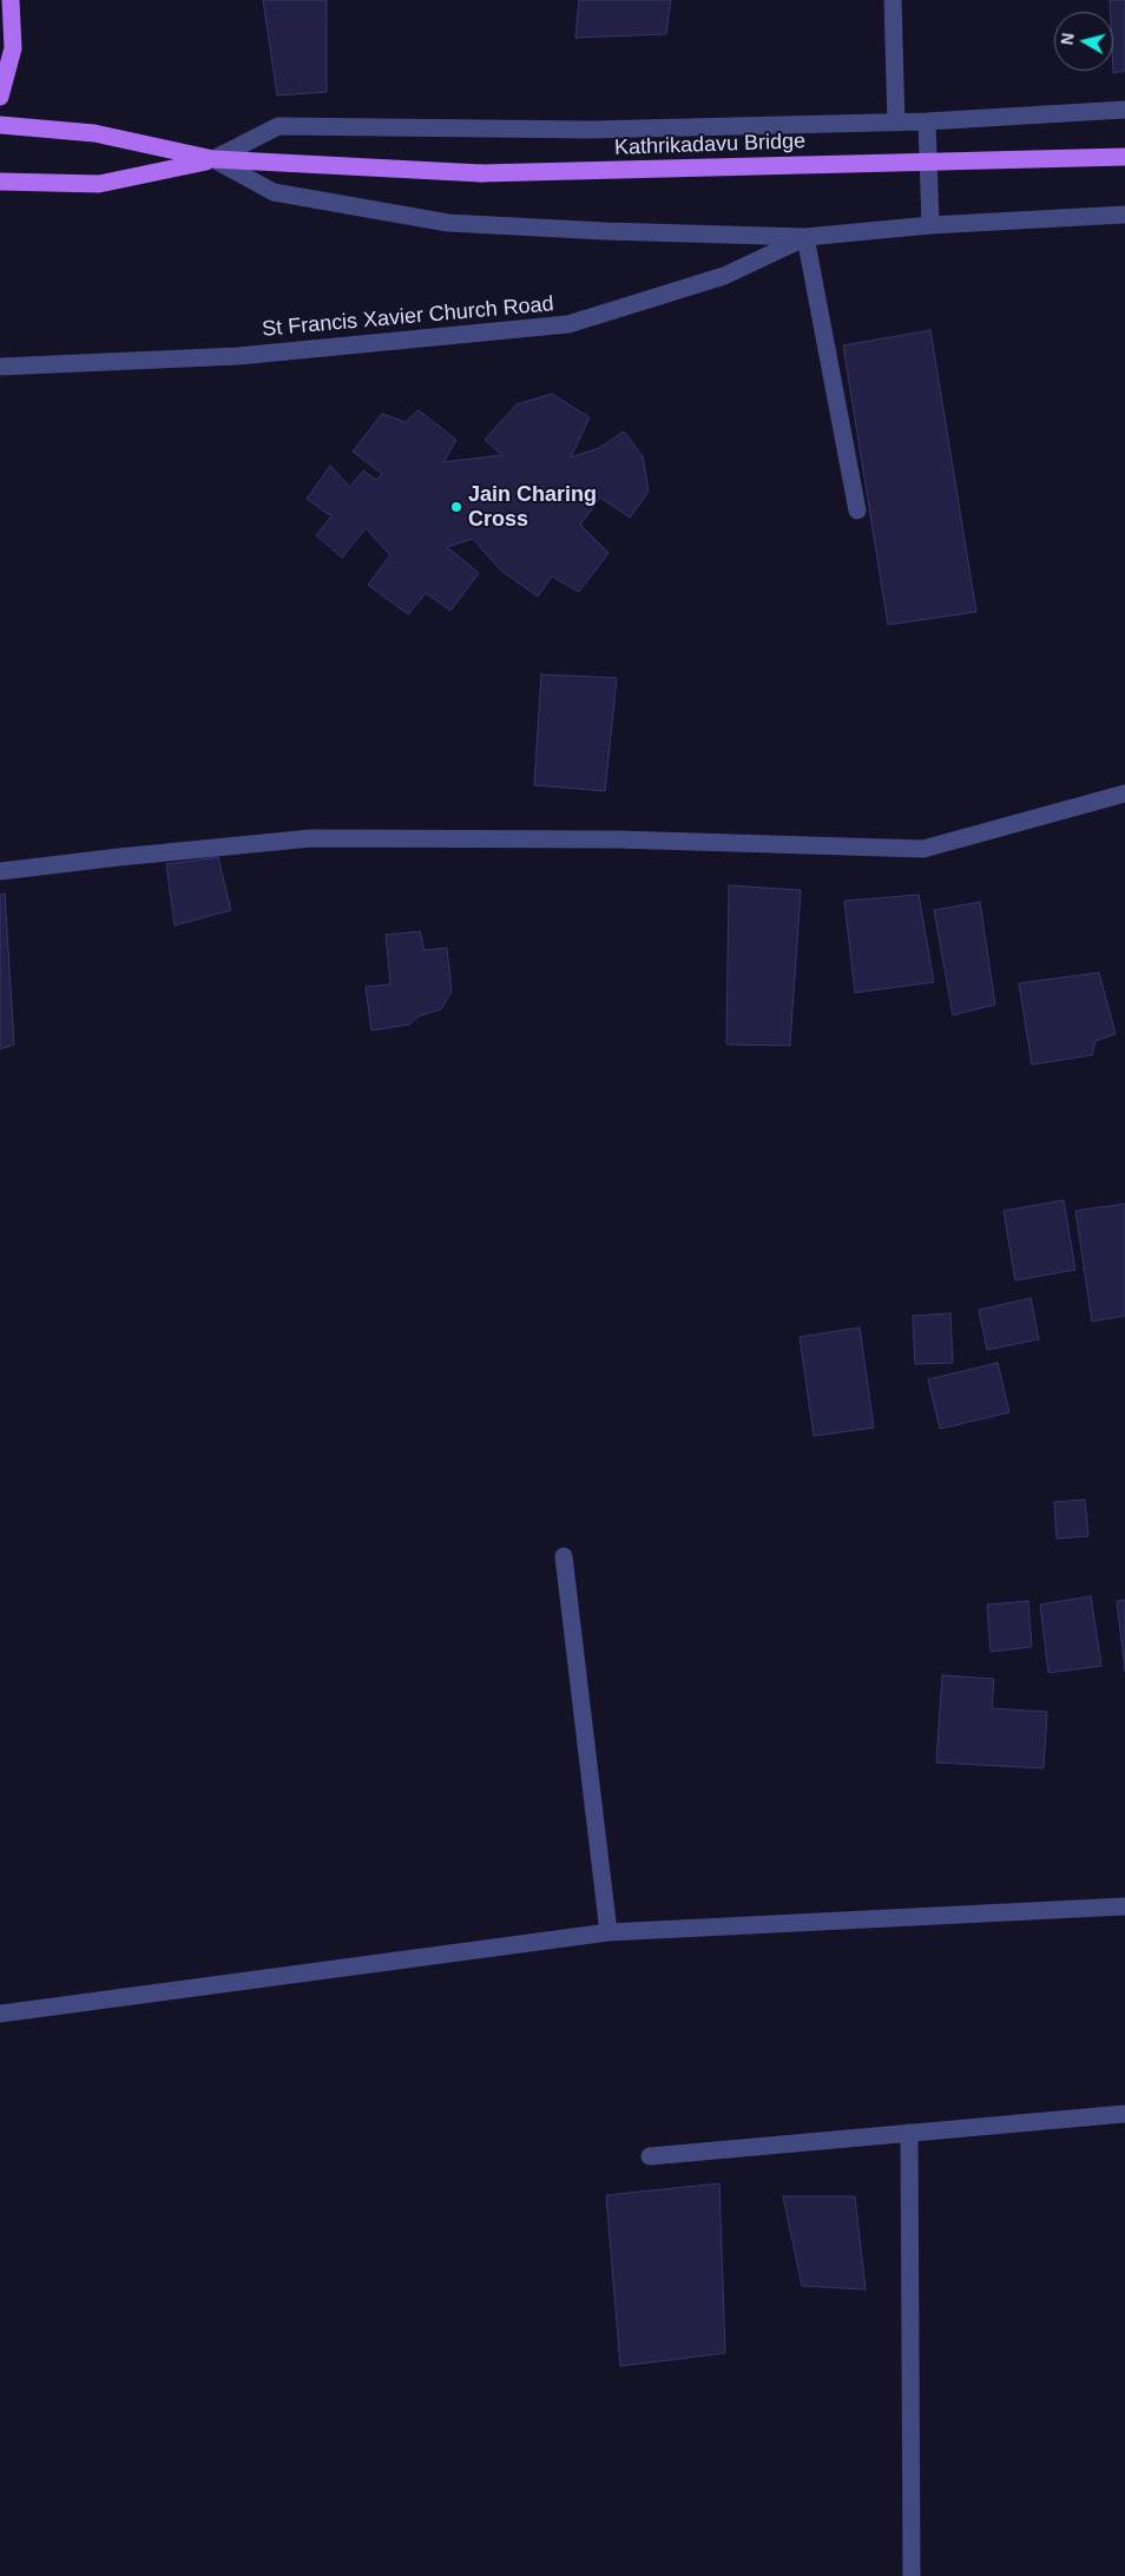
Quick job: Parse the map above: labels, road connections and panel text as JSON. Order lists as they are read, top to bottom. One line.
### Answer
{"streets":{"main road":["Kathrikadavu Bridge"],"street":["St Francis Xavier Church Road"]},"places":["Jain Charing Cross"],"north":"left"}
